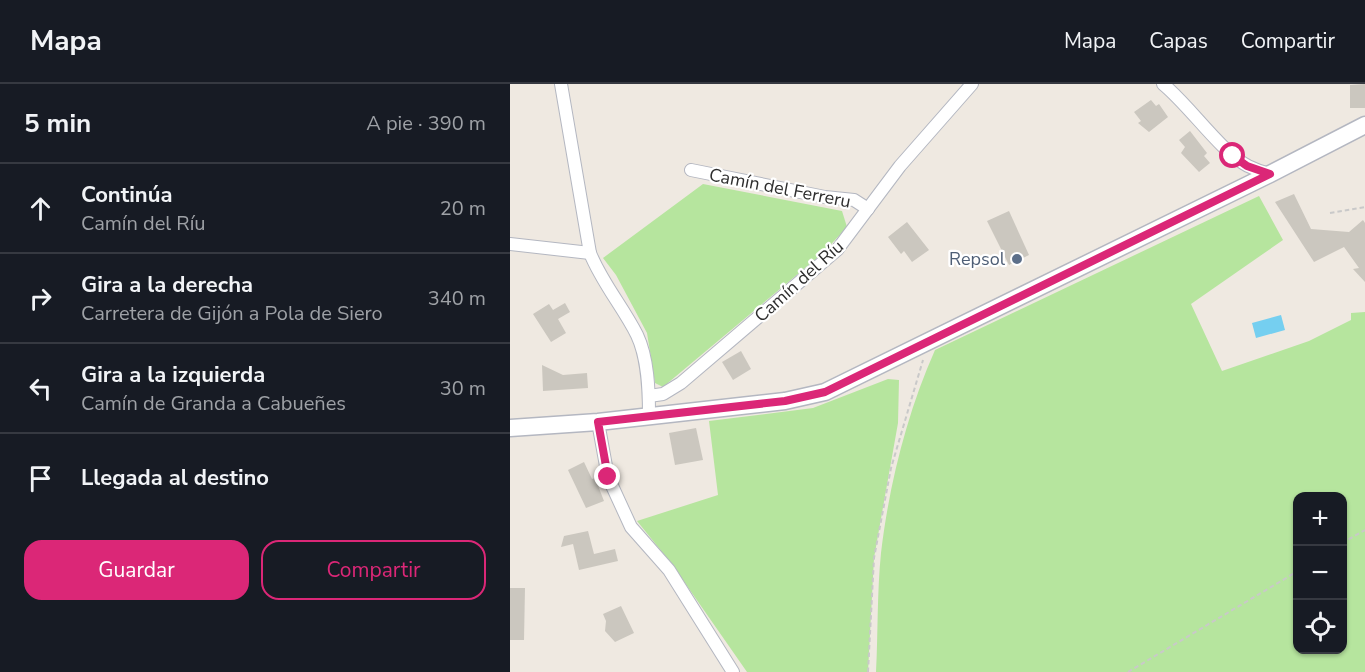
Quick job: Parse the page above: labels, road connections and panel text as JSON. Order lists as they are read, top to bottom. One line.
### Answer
{"streets":{"street":["Camín del Ferreru","Camín del Ríu"]},"crossings":[["Camín del Ferreru","Camín del Ríu"]],"places":["Repsol"],"page":{"header":"Mapa","nav":["Mapa","Capas","Compartir"],"heading":["5 min","A pie · 390 m"],"list":[["Continúa","Camín del Ríu","20 m"],["Gira a la derecha","Carretera de Gijón a Pola de Siero","340 m"],["Gira a la izquierda","Camín de Granda a Cabueñes","30 m"],"Llegada al destino"],"map_buttons":["+","−"],"buttons":["Guardar","Compartir"]}}
